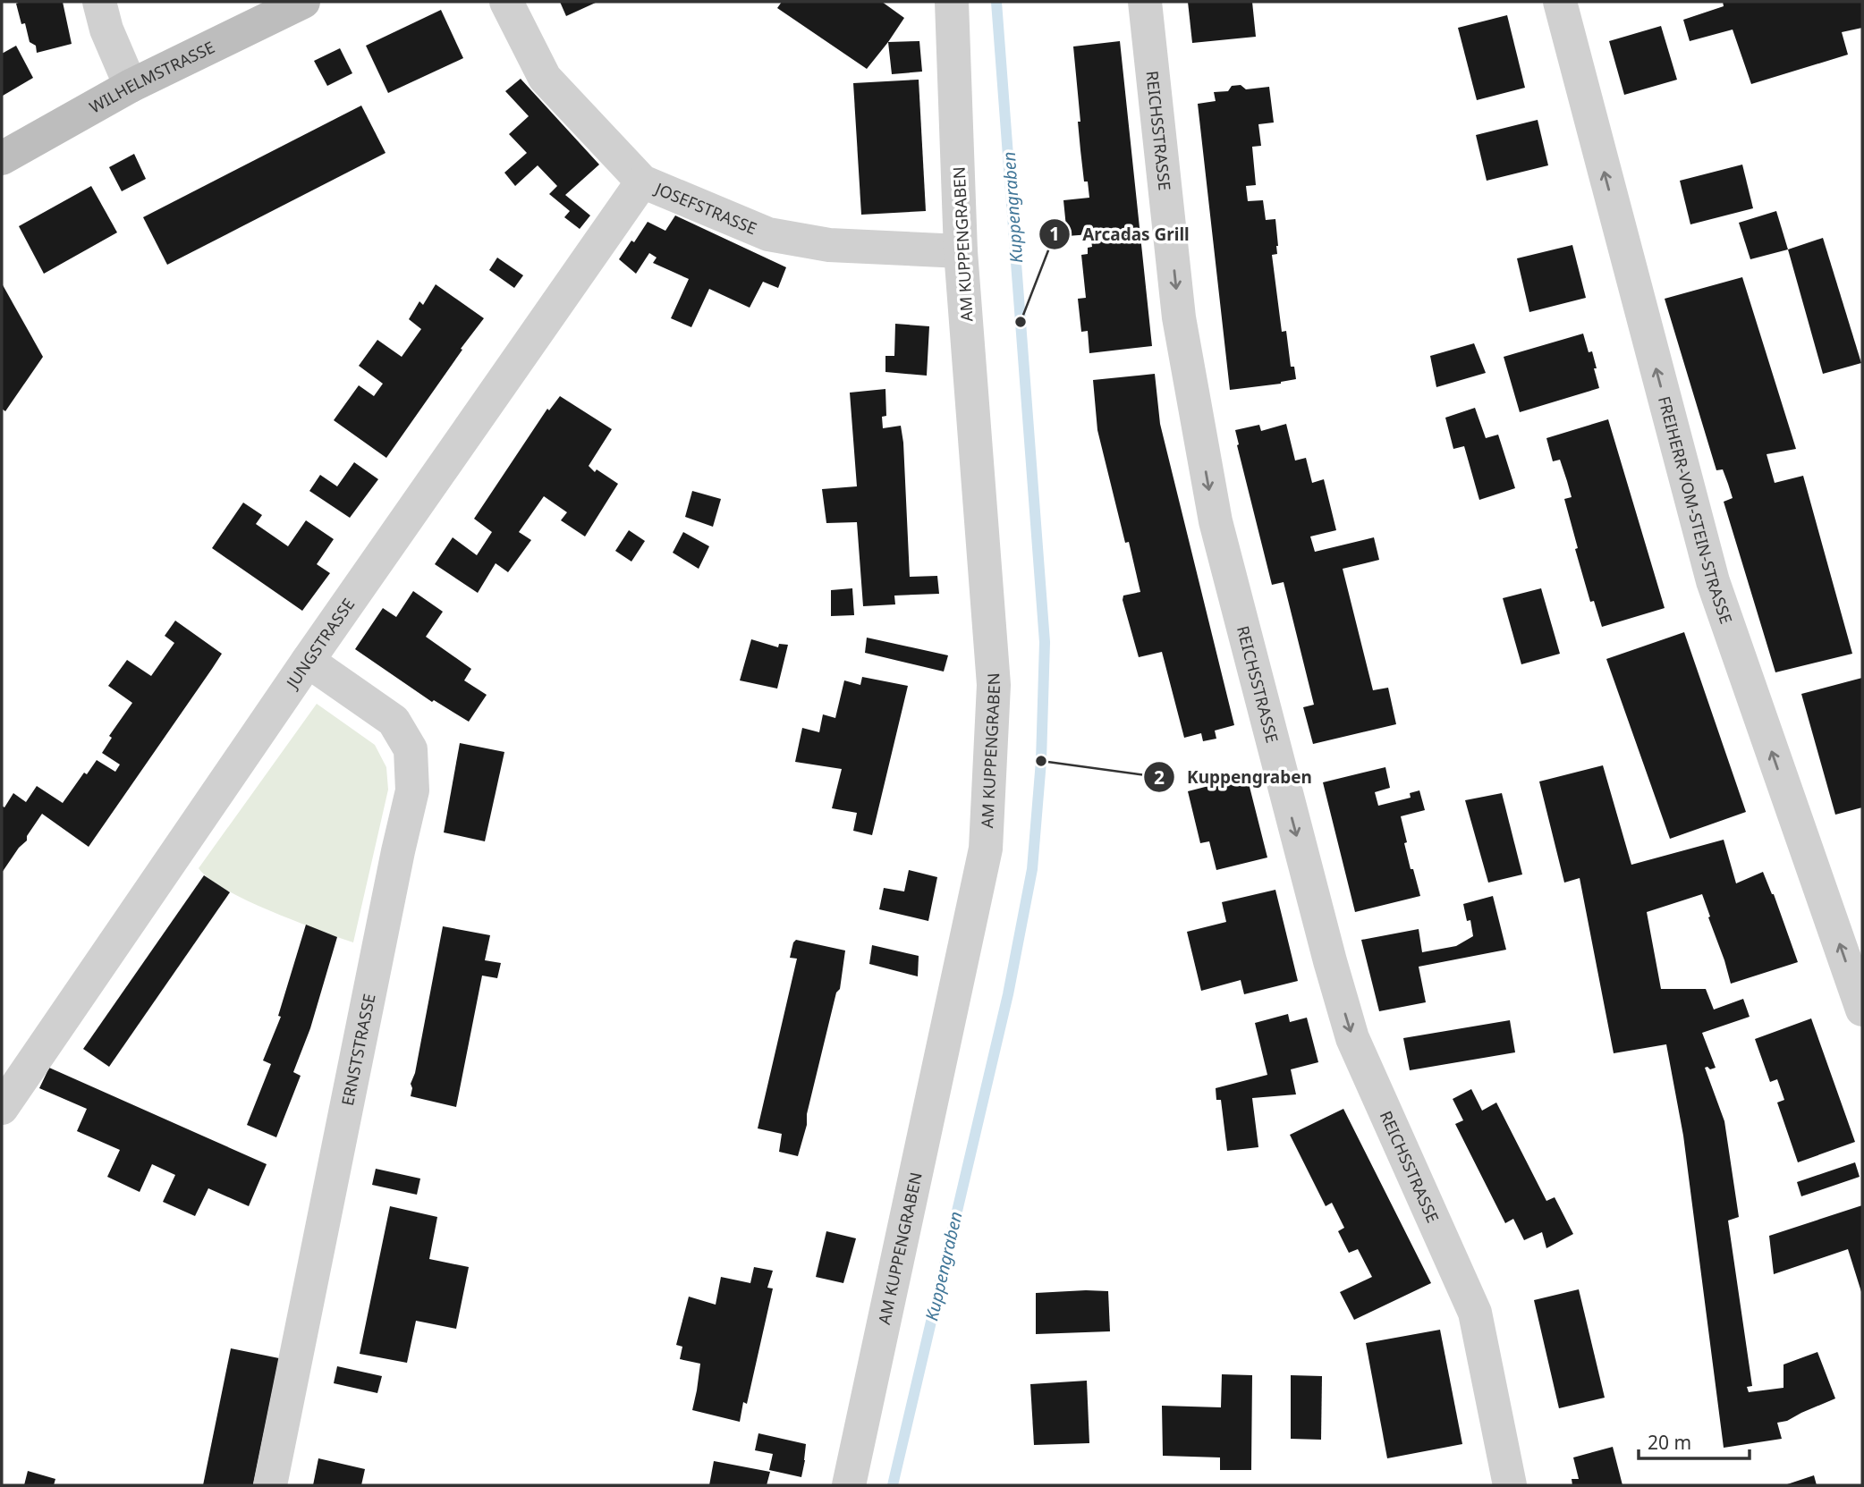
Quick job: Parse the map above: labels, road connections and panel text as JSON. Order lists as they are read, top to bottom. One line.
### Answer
{"streets":{"street":["WILHELMSTRASSE","REICHSSTRASSE","JOSEFSTRASSE","AM KUPPENGRABEN","FREIHERR-VOM-STEIN-STRASSE","JUNGSTRASSE","ERNSTSTRASSE"]},"crossings":[["JOSEFSTRASSE","AM KUPPENGRABEN"],["JOSEFSTRASSE","JUNGSTRASSE"],["JUNGSTRASSE","ERNSTSTRASSE"]],"one_way":["REICHSSTRASSE","FREIHERR-VOM-STEIN-STRASSE"],"water":["Kuppengraben"],"places":["Arcadas Grill","Kuppengraben"],"scale_bar":"20 m"}
